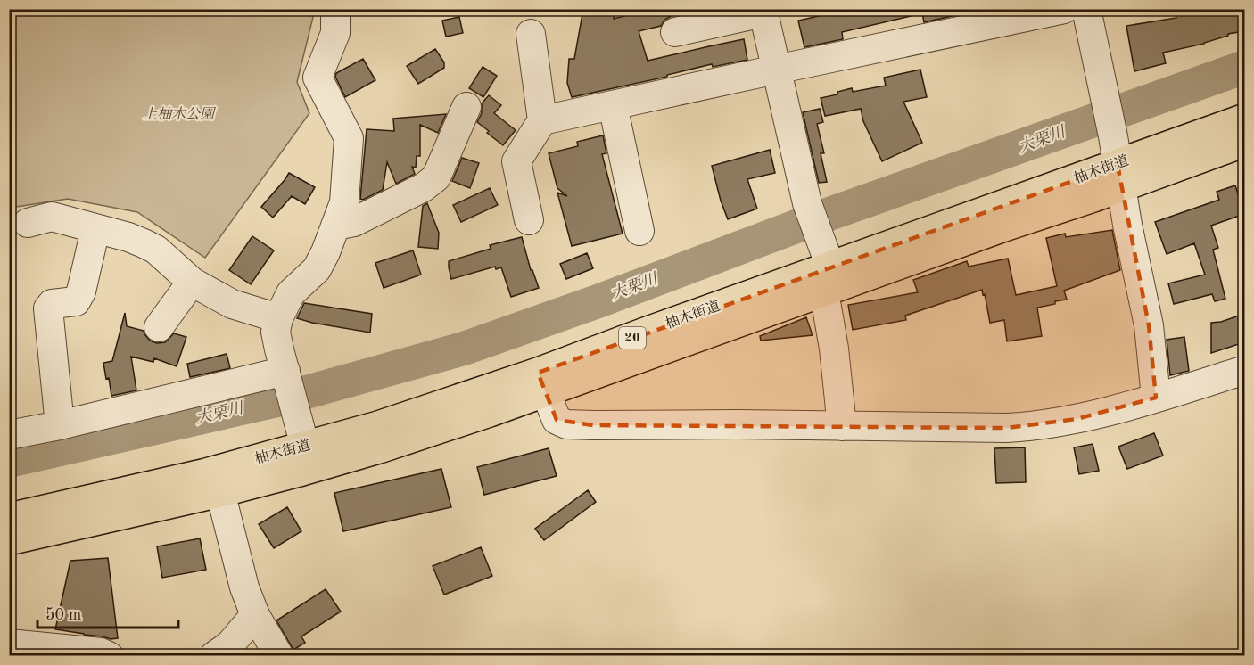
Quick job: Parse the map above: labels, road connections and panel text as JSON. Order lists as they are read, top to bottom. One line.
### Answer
{"streets":{"main road":["柚木街道","20"]},"water":["大栗川"],"parks":["上柚木公園"],"scale_bar":"50 m"}
